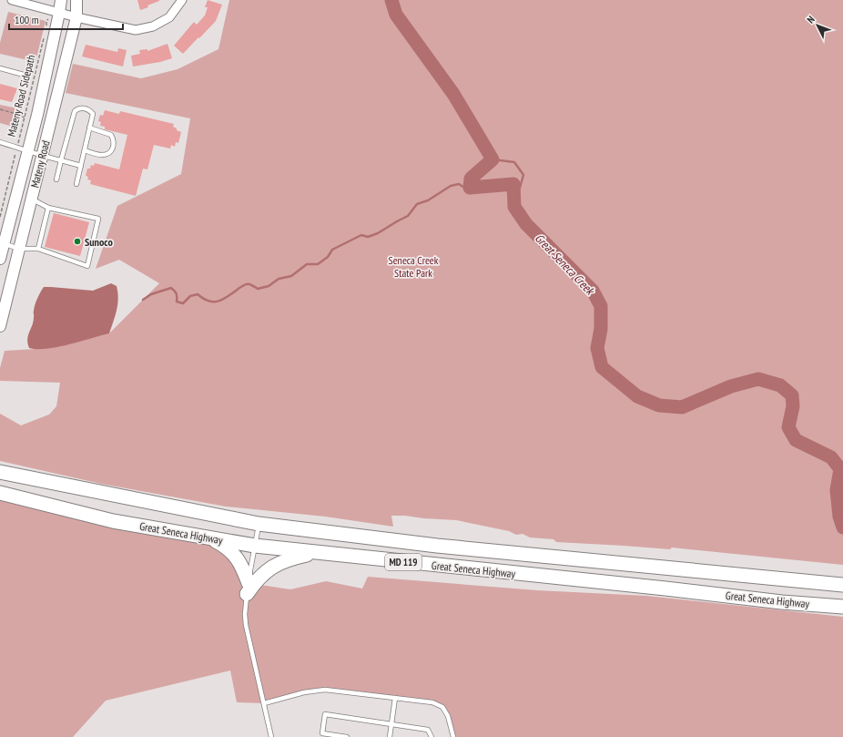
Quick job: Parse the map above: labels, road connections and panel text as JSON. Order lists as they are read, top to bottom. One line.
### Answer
{"streets":{"main road":["Great Seneca Highway","MD 119"],"street":["Mateny Road"],"path":["Mateny Road Sidepath"]},"crossings":[["Mateny Road Sidepath","Mateny Road"]],"water":["Great Seneca Creek"],"parks":["Seneca Creek State Park"],"places":["Sunoco"],"scale_bar":"100 m","north":"top left"}
